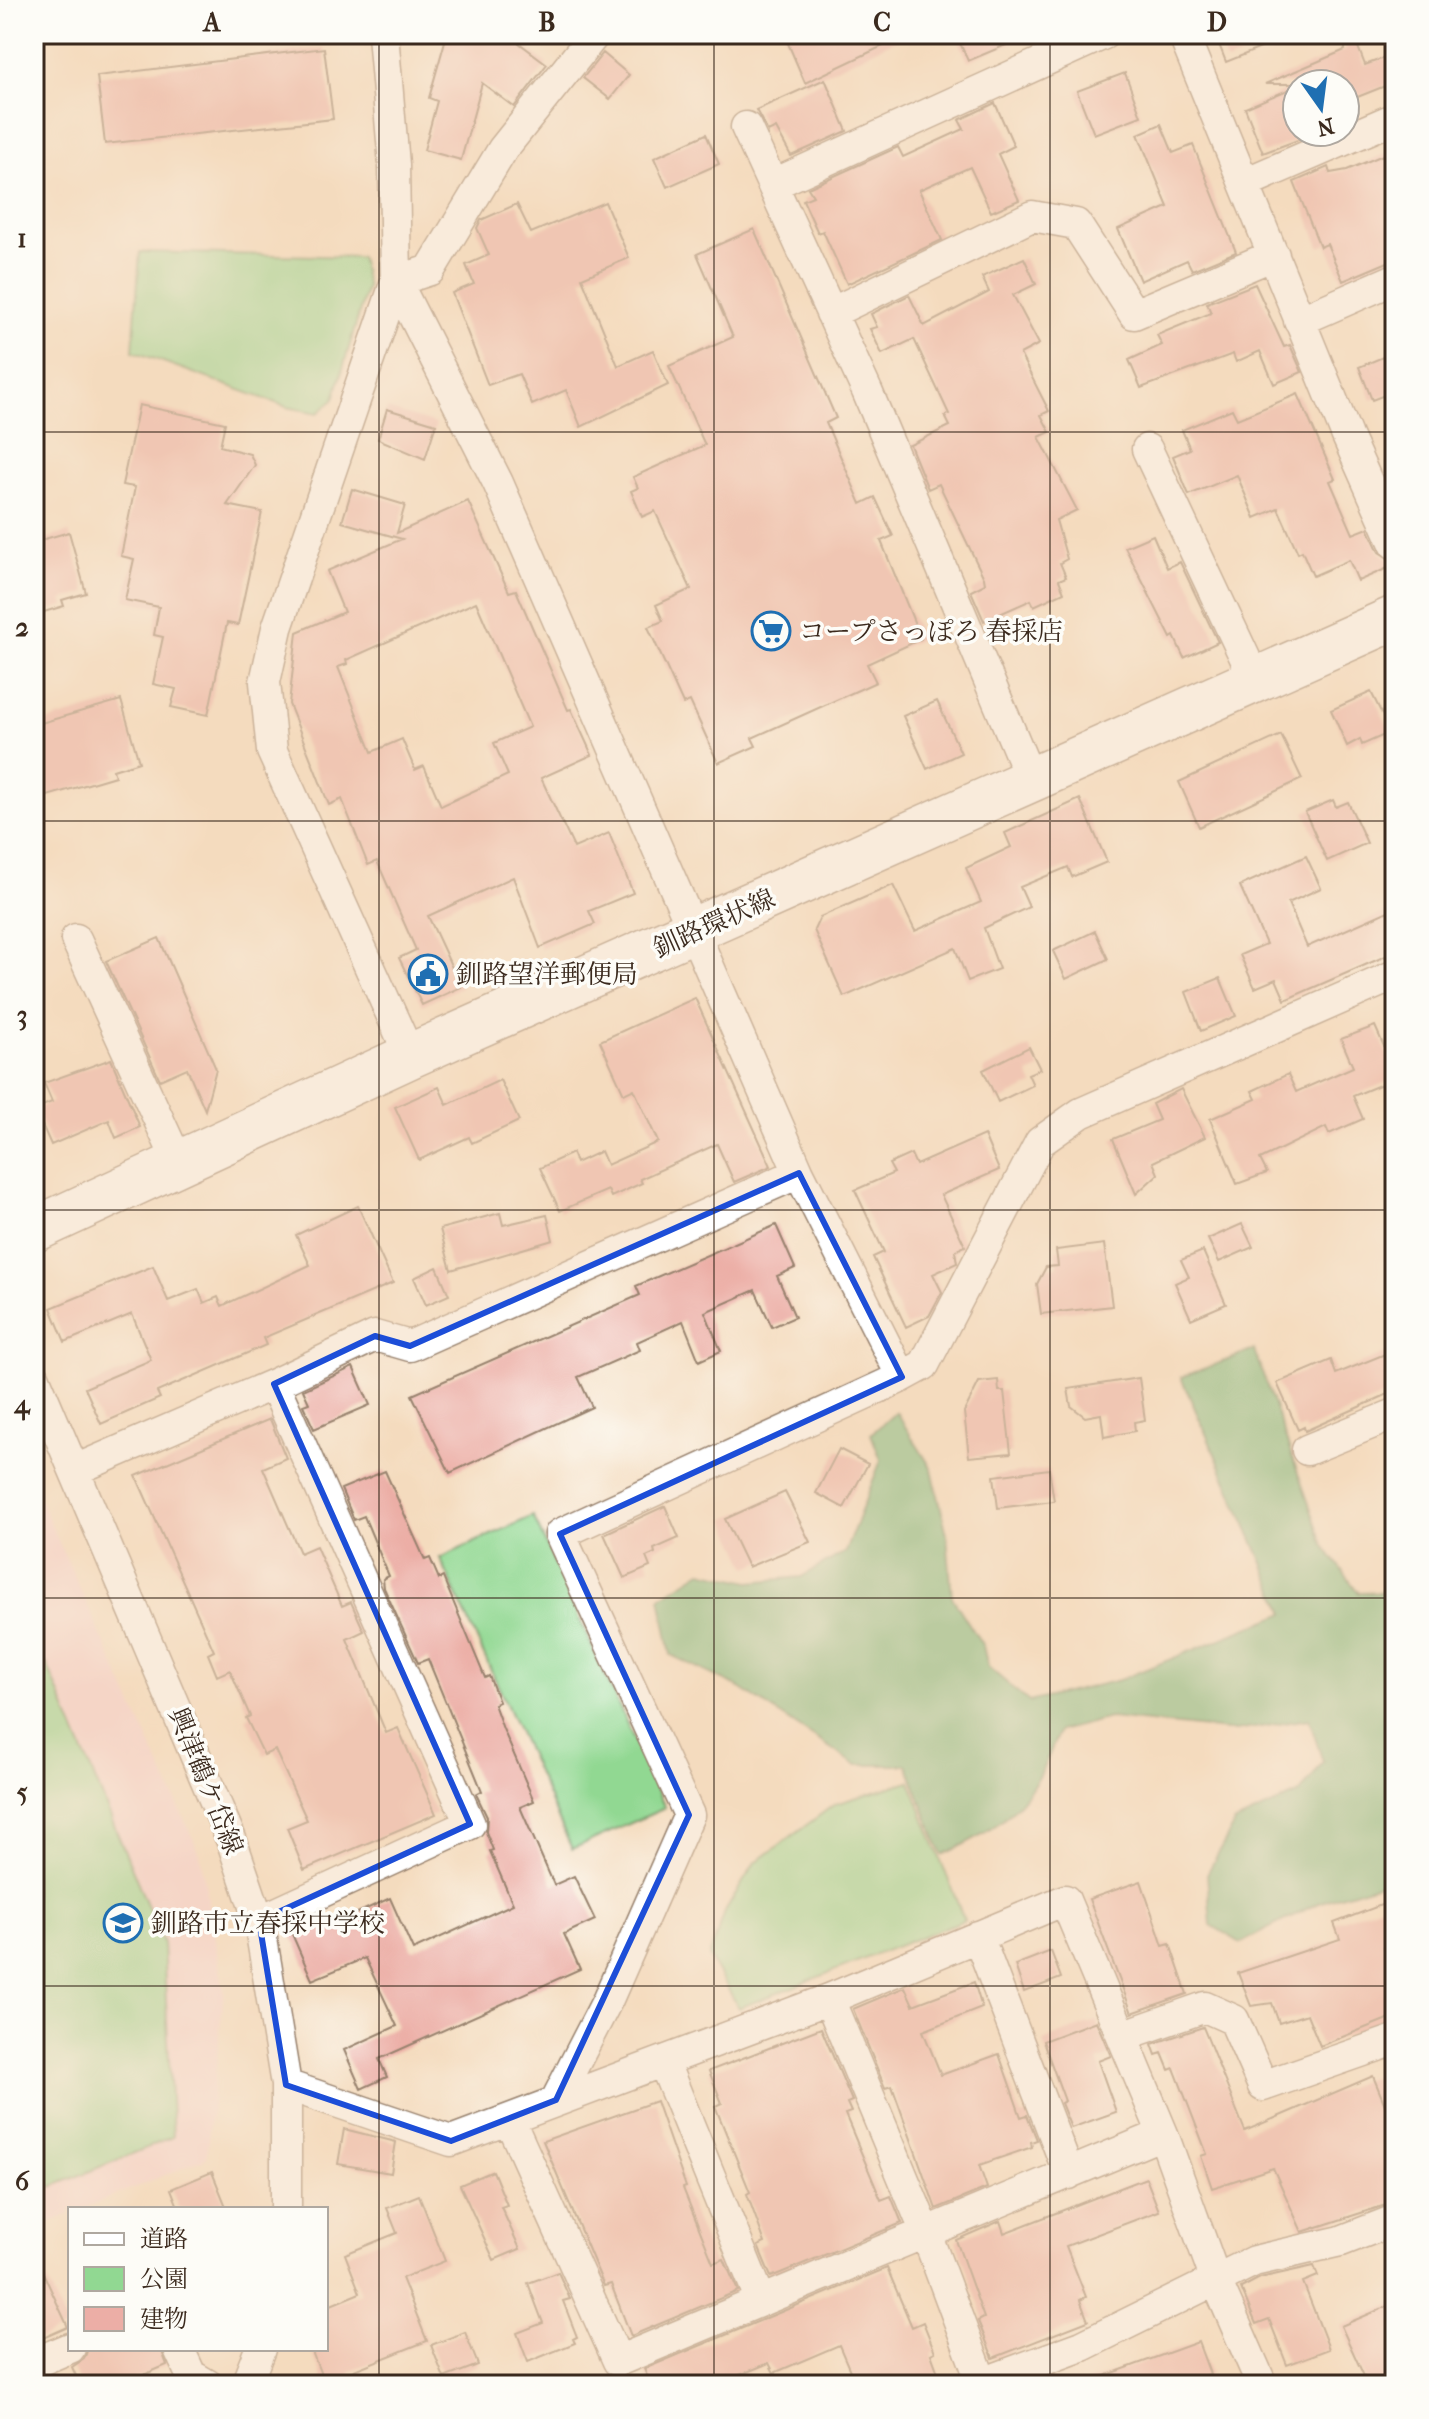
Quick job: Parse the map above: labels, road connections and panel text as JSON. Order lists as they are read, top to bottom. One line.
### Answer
{"streets":{"main road":["釧路環状線"],"street":["興津鶴ケ岱線"]},"places":{"supermarket":["コープさっぽろ 春採店"],"public building":["釧路望洋郵便局"],"school or university":["釧路市立春採中学校"]},"legend":["道路","公園","建物"],"north":"bottom","grid":{"columns":["A","B","C","D"],"rows":["1","2","3","4","5","6"]}}
